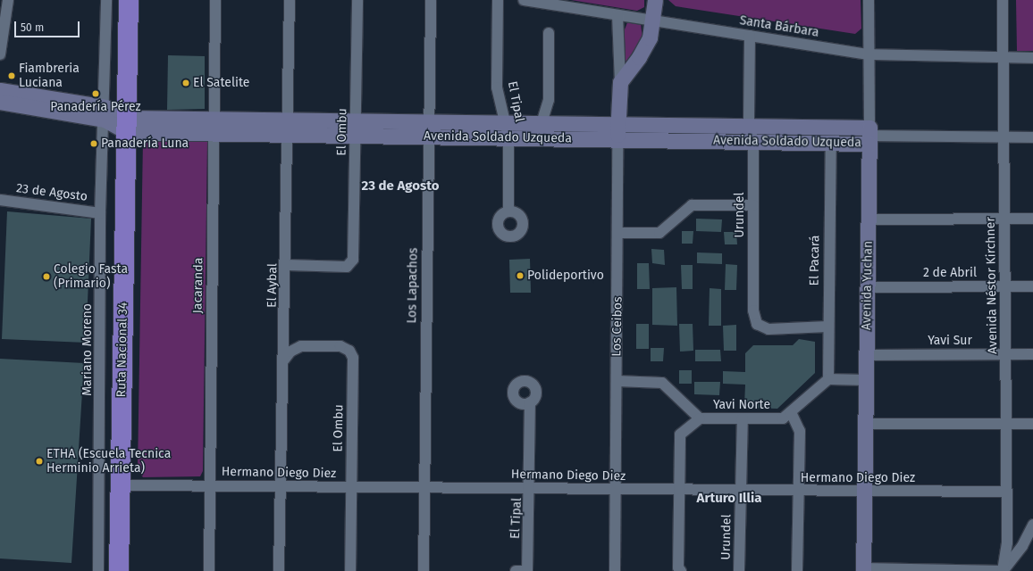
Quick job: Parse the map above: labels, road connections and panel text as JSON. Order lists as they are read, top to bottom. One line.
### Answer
{"streets":{"highway":["Ruta Nacional 34"],"street":["Santa Bárbara","El Tipal","El Ombu","Avenida Soldado Uzqueda","23 de Agosto","Urundel","El Pacará","2 de Abril","Jacaranda","El Aybal","Los Lapachos","Avenida Yuchan","Avenida Néstor Kirchner","Los Ceibos","Yavi Sur","Mariano Moreno","Yavi Norte","Hermano Diego Diez"]},"crossings":[["Santa Bárbara","Urundel"],["Santa Bárbara","Avenida Yuchan"],["Santa Bárbara","Avenida Néstor Kirchner"],["Santa Bárbara","Los Ceibos"],["El Tipal","Avenida Soldado Uzqueda"],["El Tipal","Hermano Diego Diez"],["El Ombu","Avenida Soldado Uzqueda"],["El Ombu","El Aybal"],["El Ombu","Hermano Diego Diez"],["Avenida Soldado Uzqueda","Urundel"],["Avenida Soldado Uzqueda","El Pacará"],["Avenida Soldado Uzqueda","Jacaranda"],["Avenida Soldado Uzqueda","El Aybal"],["Avenida Soldado Uzqueda","Los Lapachos"],["Avenida Soldado Uzqueda","Avenida Yuchan"],["Avenida Soldado Uzqueda","Avenida Néstor Kirchner"],["Avenida Soldado Uzqueda","Los Ceibos"],["Avenida Soldado Uzqueda","Ruta Nacional 34"],["23 de Agosto","Mariano Moreno"],["Urundel","El Pacará"],["Urundel","Yavi Norte"],["Urundel","Hermano Diego Diez"],["El Pacará","Yavi Norte"],["2 de Abril","Avenida Yuchan"],["2 de Abril","Avenida Néstor Kirchner"],["Jacaranda","Hermano Diego Diez"],["El Aybal","Hermano Diego Diez"],["Los Lapachos","Hermano Diego Diez"],["Avenida Yuchan","Yavi Sur"],["Avenida Yuchan","Hermano Diego Diez"],["Avenida Néstor Kirchner","Yavi Sur"],["Avenida Néstor Kirchner","Hermano Diego Diez"],["Los Ceibos","Yavi Norte"],["Los Ceibos","Hermano Diego Diez"],["Ruta Nacional 34","Hermano Diego Diez"]],"districts":["23 de Agosto","Arturo Illia"],"places":["Fiambreria Luciana","El Satelite","Panadería Pérez","Panadería Luna","Polideportivo","Colegio Fasta (Primario)","ETHA (Escuela Tecnica Herminio Arrieta)"],"scale_bar":"50 m"}
